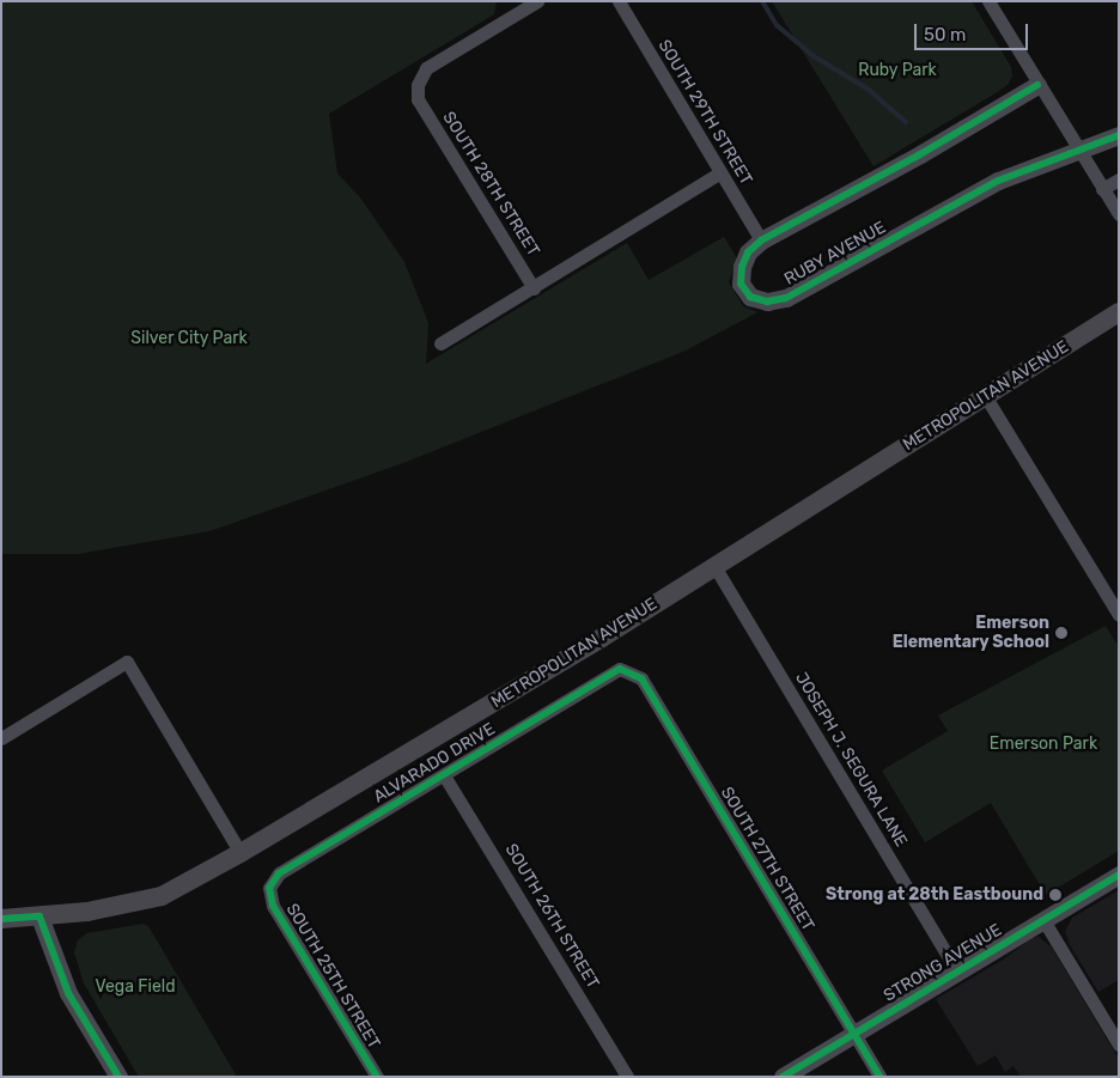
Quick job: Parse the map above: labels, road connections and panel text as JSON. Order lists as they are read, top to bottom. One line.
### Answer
{"streets":{"main road":["METROPOLITAN AVENUE"],"street":["SOUTH 29TH STREET","SOUTH 28TH STREET","RUBY AVENUE","JOSEPH J. SEGURA LANE","ALVARADO DRIVE","SOUTH 27TH STREET","SOUTH 26TH STREET","STRONG AVENUE","SOUTH 25TH STREET"]},"crossings":[["SOUTH 29TH STREET","RUBY AVENUE"],["METROPOLITAN AVENUE","JOSEPH J. SEGURA LANE"],["JOSEPH J. SEGURA LANE","STRONG AVENUE"],["ALVARADO DRIVE","SOUTH 27TH STREET"],["ALVARADO DRIVE","SOUTH 26TH STREET"],["ALVARADO DRIVE","SOUTH 25TH STREET"],["SOUTH 27TH STREET","STRONG AVENUE"]],"parks":["Ruby Park","Silver City Park","Emerson Park","Vega Field"],"places":["Emerson Elementary School","Strong at 28th Eastbound"],"scale_bar":"50 m"}
